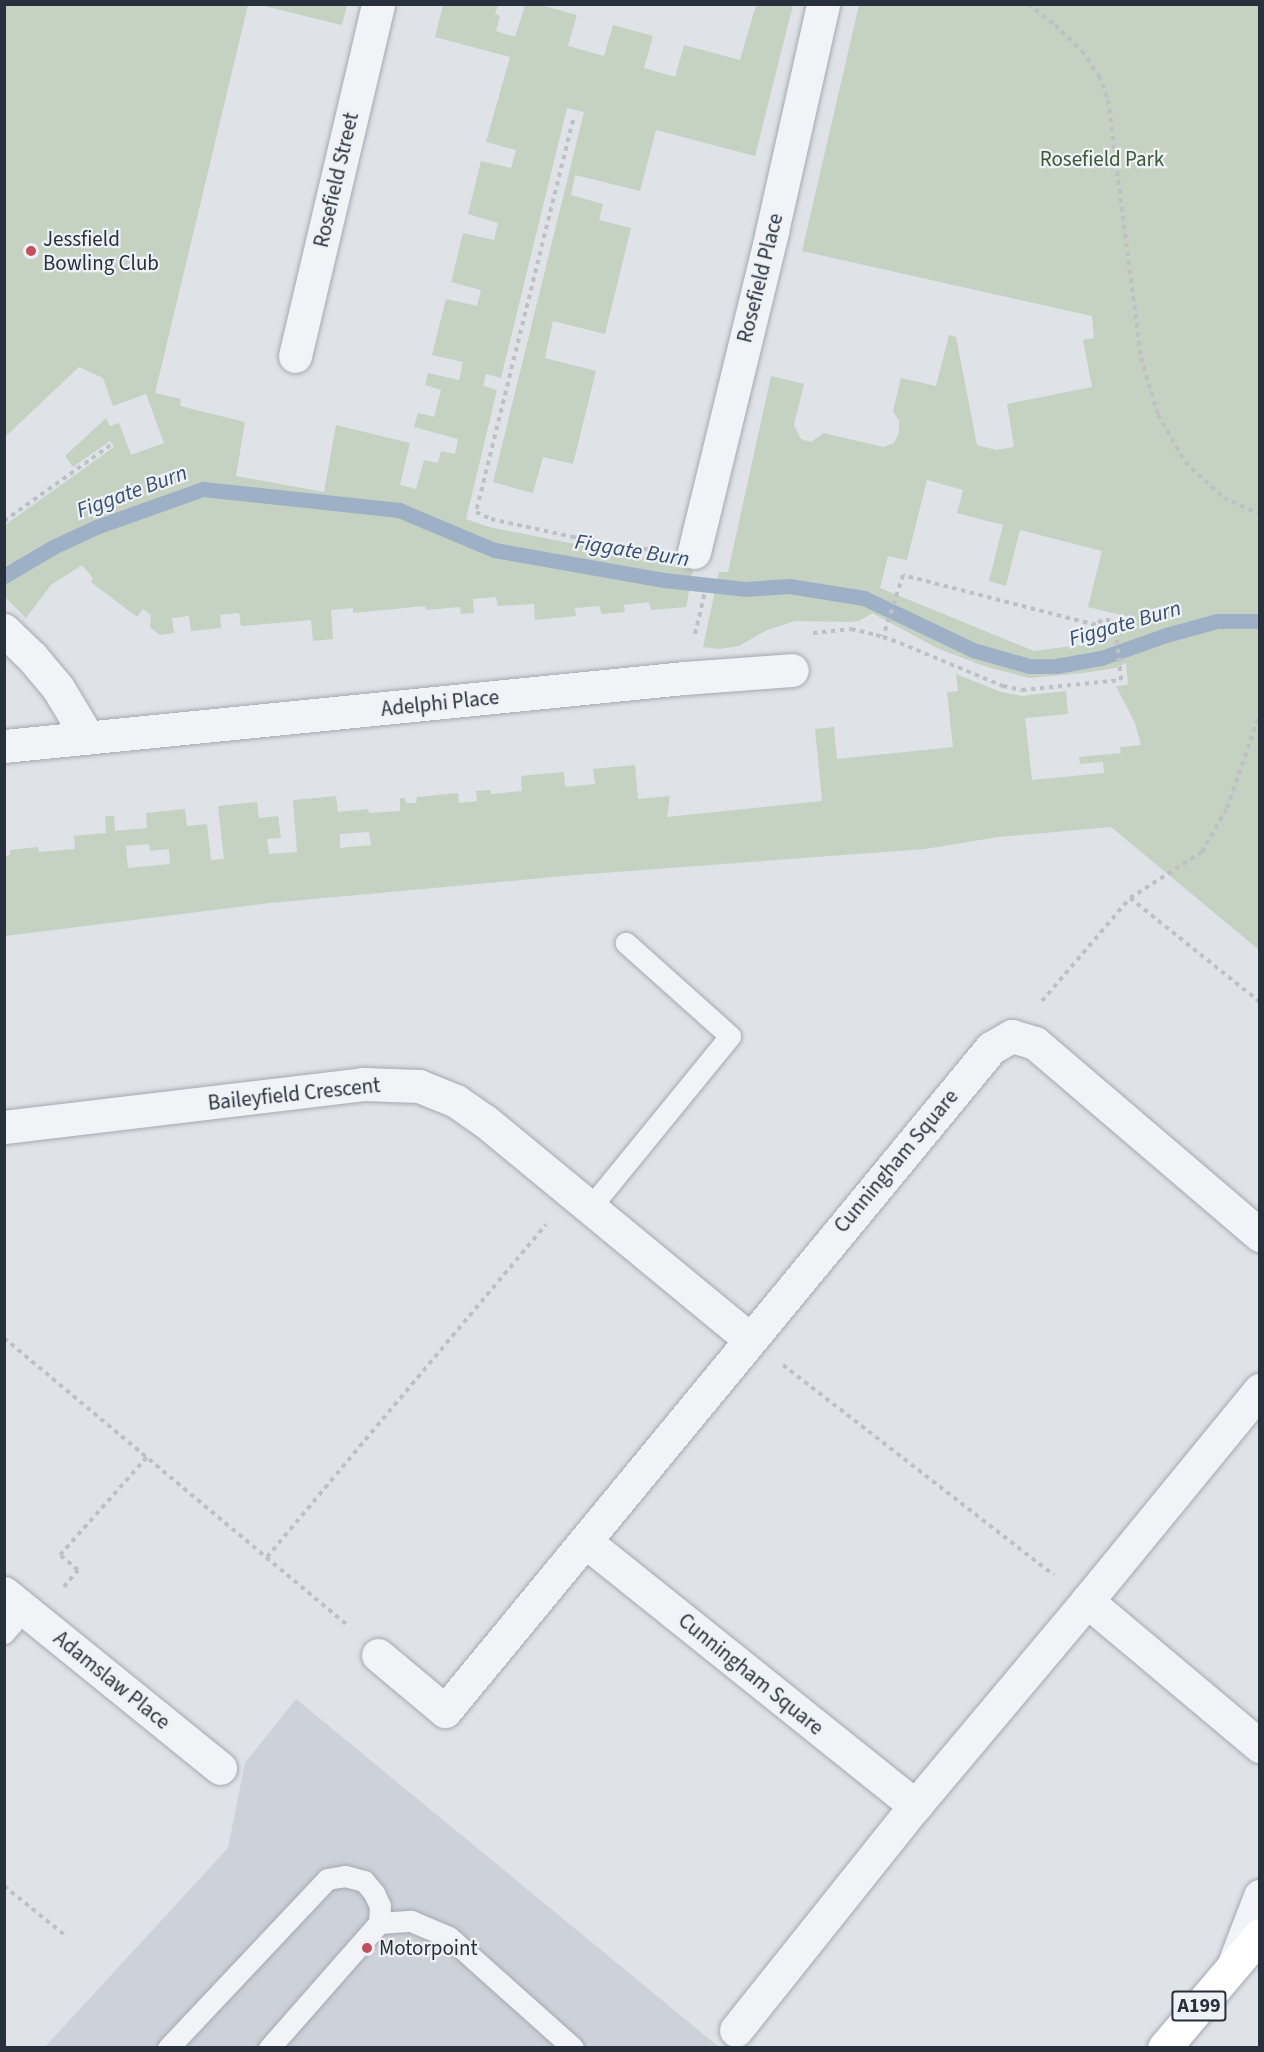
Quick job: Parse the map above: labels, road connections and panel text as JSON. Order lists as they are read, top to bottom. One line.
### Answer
{"streets":{"main road":["A199"],"street":["Rosefield Street","Rosefield Place","Adelphi Place","Baileyfield Crescent","Cunningham Square","Adamslaw Place"]},"crossings":[["Baileyfield Crescent","Cunningham Square"]],"water":["Figgate Burn"],"parks":["Rosefield Park"],"places":["Jessfield Bowling Club","Motorpoint"]}
